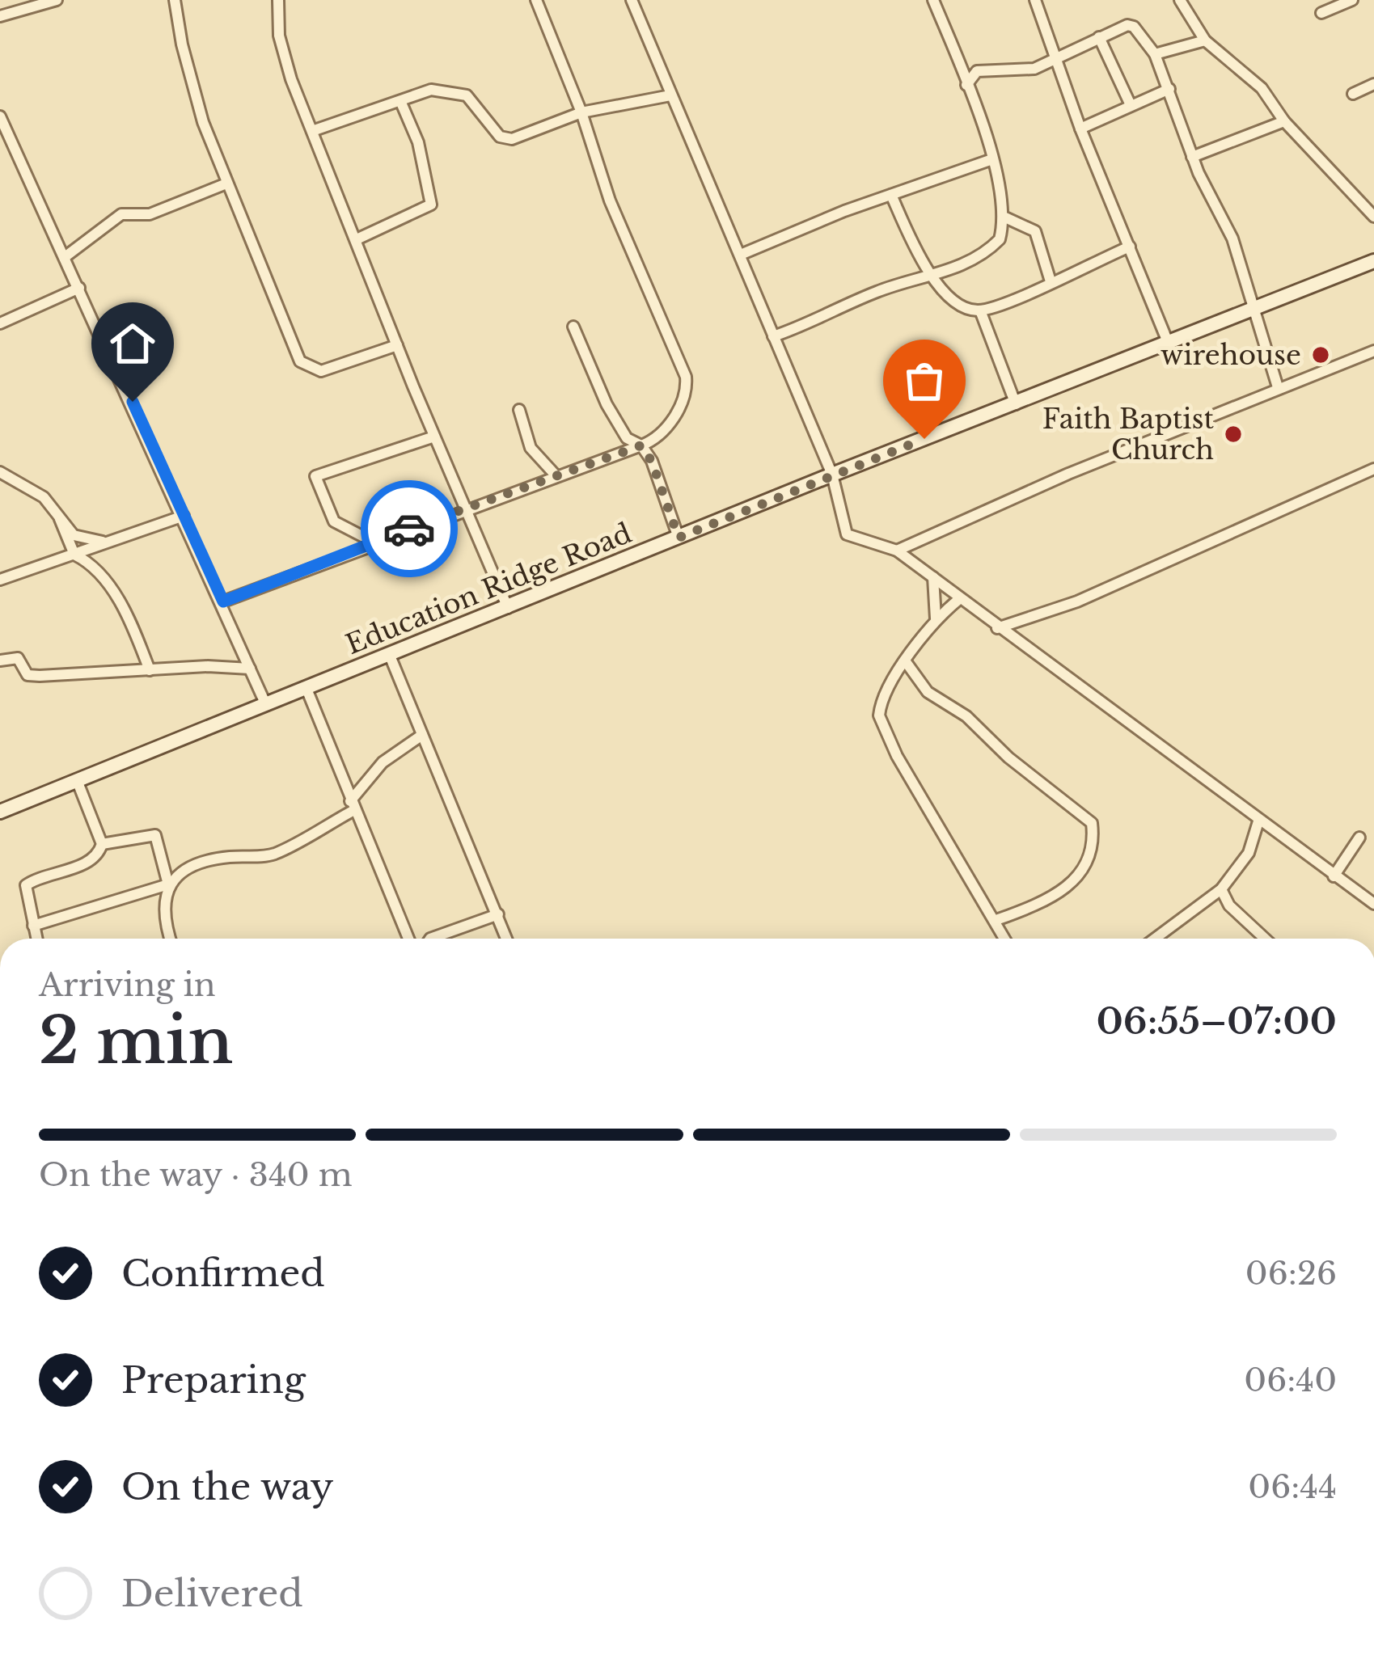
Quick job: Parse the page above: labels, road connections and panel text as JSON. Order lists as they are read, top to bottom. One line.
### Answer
{"streets":{"main road":["Education Ridge Road"]},"places":["wirehouse","Faith Baptist Church"],"page":{"heading":["2 min","Arriving in","06:55–07:00"],"bar":"On the way · 340 m","list":[["Confirmed","06:26"],["Preparing","06:40"],["On the way","06:44"],"Delivered"]}}
